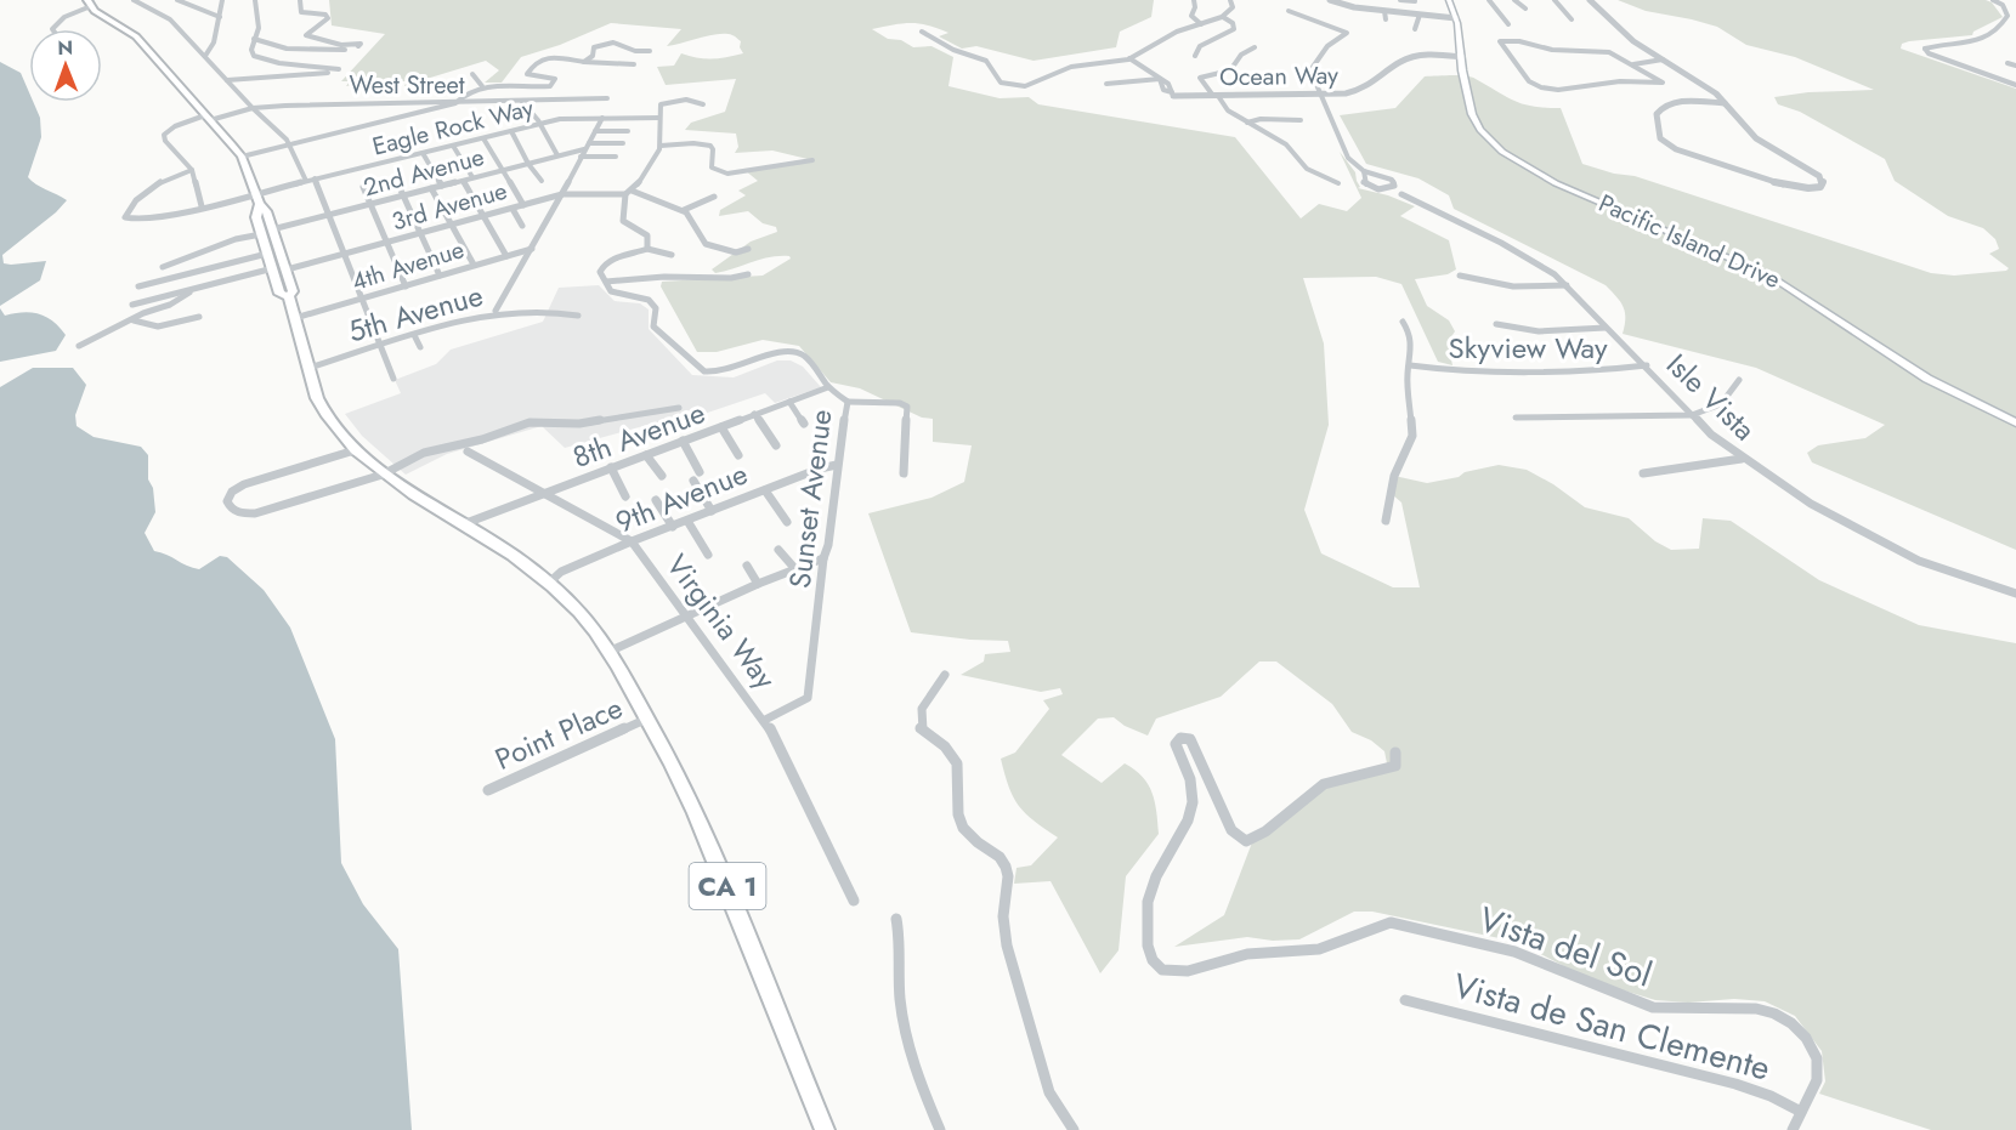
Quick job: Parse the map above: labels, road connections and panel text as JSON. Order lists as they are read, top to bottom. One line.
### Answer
{"streets":{"highway":["CA 1"],"main road":["Pacific Island Drive"],"street":["Ocean Way","West Street","Eagle Rock Way","2nd Avenue","3rd Avenue","4th Avenue","5th Avenue","Skyview Way","Isle Vista","8th Avenue","9th Avenue","Sunset Avenue","Virginia Way","Point Place","Vista del Sol","Vista de San Clemente"]},"crossings":[["Ocean Way","Pacific Island Drive"],["Ocean Way","Isle Vista"],["West Street","Eagle Rock Way"],["West Street","CA 1"],["Eagle Rock Way","CA 1"],["2nd Avenue","CA 1"],["3rd Avenue","CA 1"],["4th Avenue","CA 1"],["5th Avenue","CA 1"],["Skyview Way","Isle Vista"],["8th Avenue","Sunset Avenue"],["8th Avenue","Virginia Way"],["8th Avenue","CA 1"],["9th Avenue","Sunset Avenue"],["9th Avenue","Virginia Way"],["9th Avenue","CA 1"],["Sunset Avenue","Virginia Way"],["Point Place","CA 1"],["Vista del Sol","Vista de San Clemente"]],"north":"top"}
